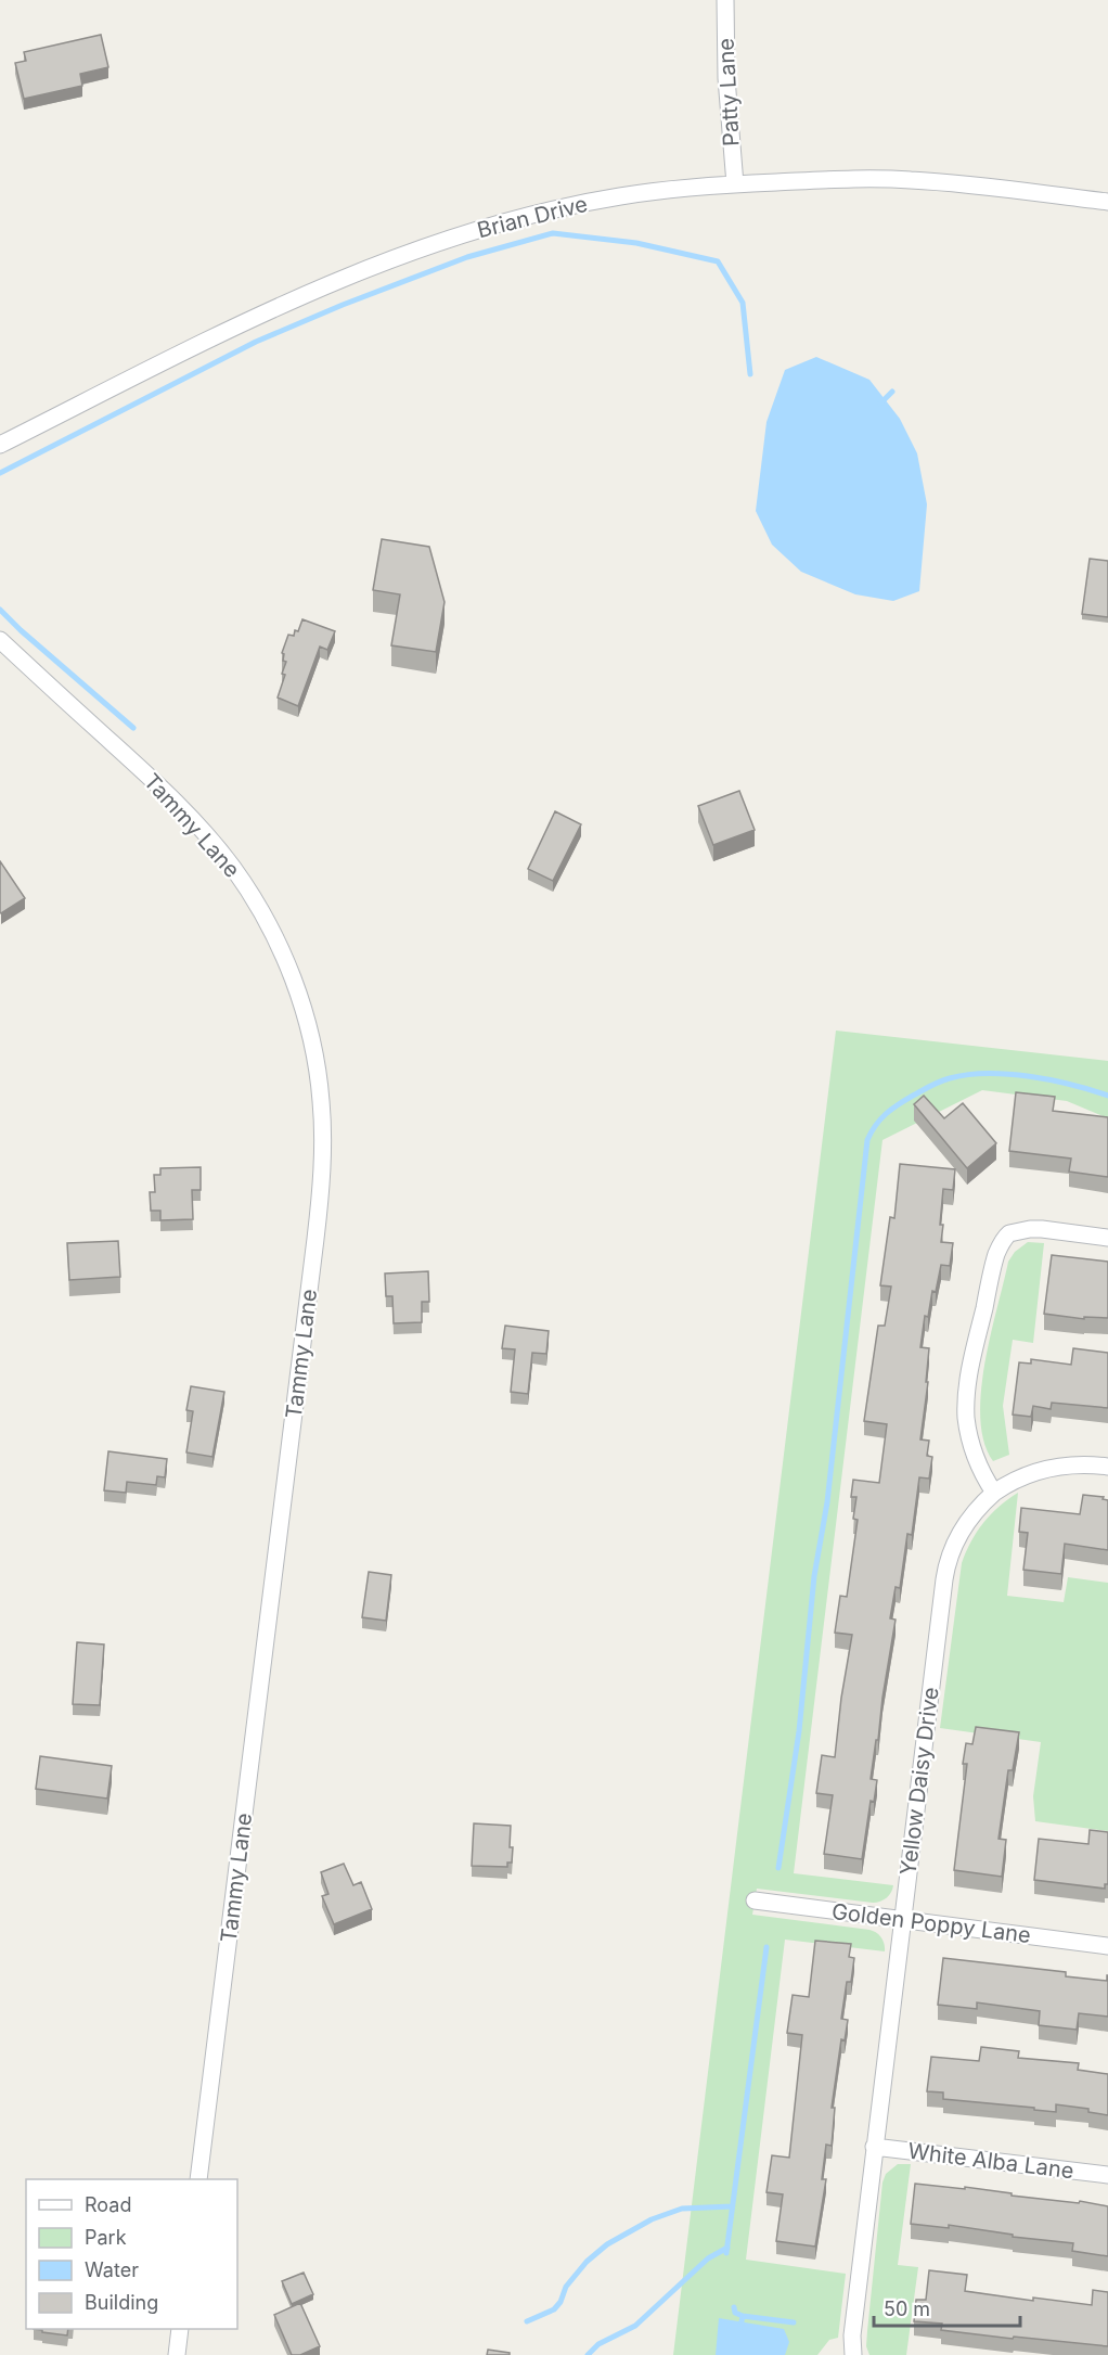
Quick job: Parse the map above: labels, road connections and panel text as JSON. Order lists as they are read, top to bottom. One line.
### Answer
{"streets":{"street":["Patty Lane","Brian Drive","Tammy Lane","Yellow Daisy Drive","Golden Poppy Lane","White Alba Lane"]},"crossings":[["Patty Lane","Brian Drive"],["Yellow Daisy Drive","Golden Poppy Lane"],["Yellow Daisy Drive","White Alba Lane"]],"legend":["Road","Park","Water","Building"],"scale_bar":"50 m"}
